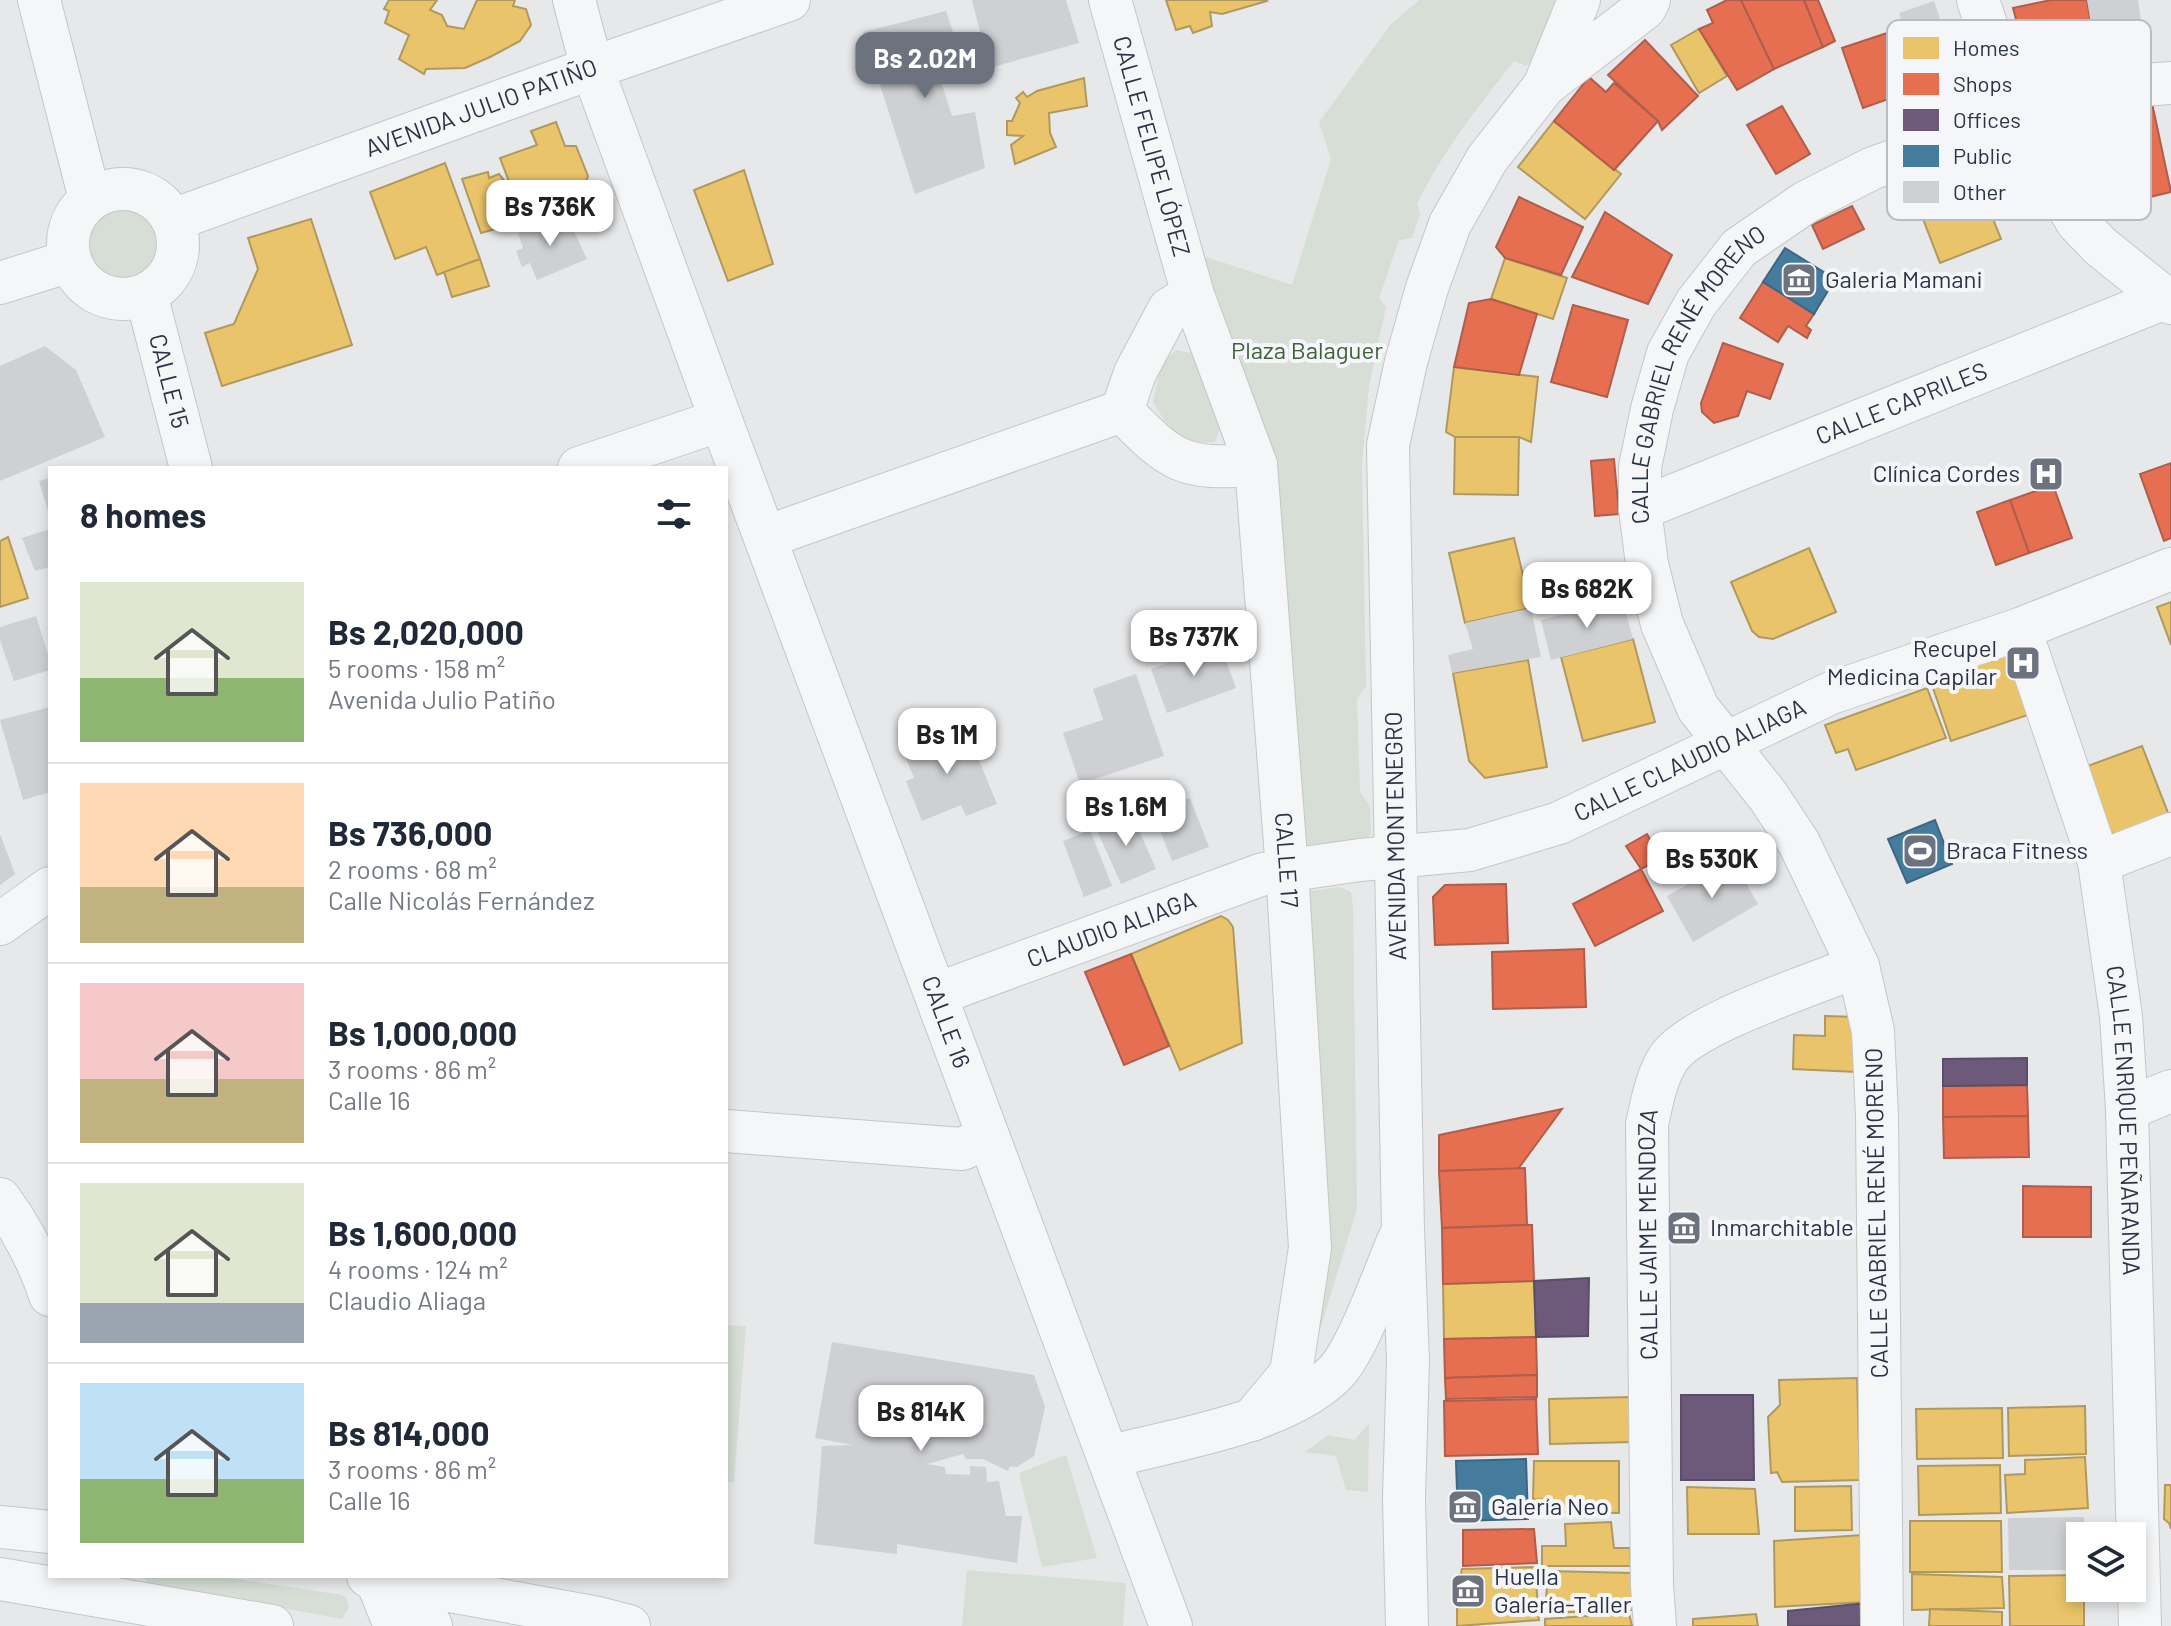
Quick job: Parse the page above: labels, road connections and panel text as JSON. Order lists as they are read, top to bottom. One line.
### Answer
{"streets":{"street":["AVENIDA JULIO PATIÑO","CALLE FELIPE LÓPEZ","CALLE 15","CALLE GABRIEL RENÉ MORENO","CALLE CAPRILES","CALLE CLAUDIO ALIAGA","AVENIDA MONTENEGRO","CALLE 17","CLAUDIO ALIAGA","CALLE 16","CALLE ENRIQUE PEÑARANDA","CALLE JAIME MENDOZA"]},"crossings":[["AVENIDA JULIO PATIÑO","CALLE 15"],["AVENIDA JULIO PATIÑO","CALLE 16"],["CALLE FELIPE LÓPEZ","CALLE 17"],["CALLE GABRIEL RENÉ MORENO","CALLE CAPRILES"],["CALLE GABRIEL RENÉ MORENO","CALLE CLAUDIO ALIAGA"],["CALLE GABRIEL RENÉ MORENO","CALLE JAIME MENDOZA"],["CALLE CLAUDIO ALIAGA","AVENIDA MONTENEGRO"],["CALLE CLAUDIO ALIAGA","CALLE 17"],["CALLE CLAUDIO ALIAGA","CLAUDIO ALIAGA"],["CALLE CLAUDIO ALIAGA","CALLE ENRIQUE PEÑARANDA"],["CALLE 17","CLAUDIO ALIAGA"],["CLAUDIO ALIAGA","CALLE 16"]],"parks":["Plaza Balaguer"],"places":{"museum":["Galeria Mamani","Inmarchitable","Galería Neo","Huella Galería-Taller"],"hospital":["Clínica Cordes","Recupel Medicina Capilar"],"sports":["Braca Fitness"]},"legend":["Homes","Shops","Offices","Public","Other"],"page":{"price":["Bs 2.02M","Bs 736K","Bs 682K","Bs 737K","Bs 1M","Bs 1.6M","Bs 530K","Bs 814K"],"heading":"8 homes","list":[{"name":"Bs 2,020,000","note":"5 rooms · 158 m² · Avenida Julio Patiño"},{"name":"Bs 736,000","note":"2 rooms · 68 m² · Calle Nicolás Fernández"},{"name":"Bs 1,000,000","note":"3 rooms · 86 m² · Calle 16"},{"name":"Bs 1,600,000","note":"4 rooms · 124 m² · Claudio Aliaga"},{"name":"Bs 814,000","note":"3 rooms · 86 m² · Calle 16"}]}}
